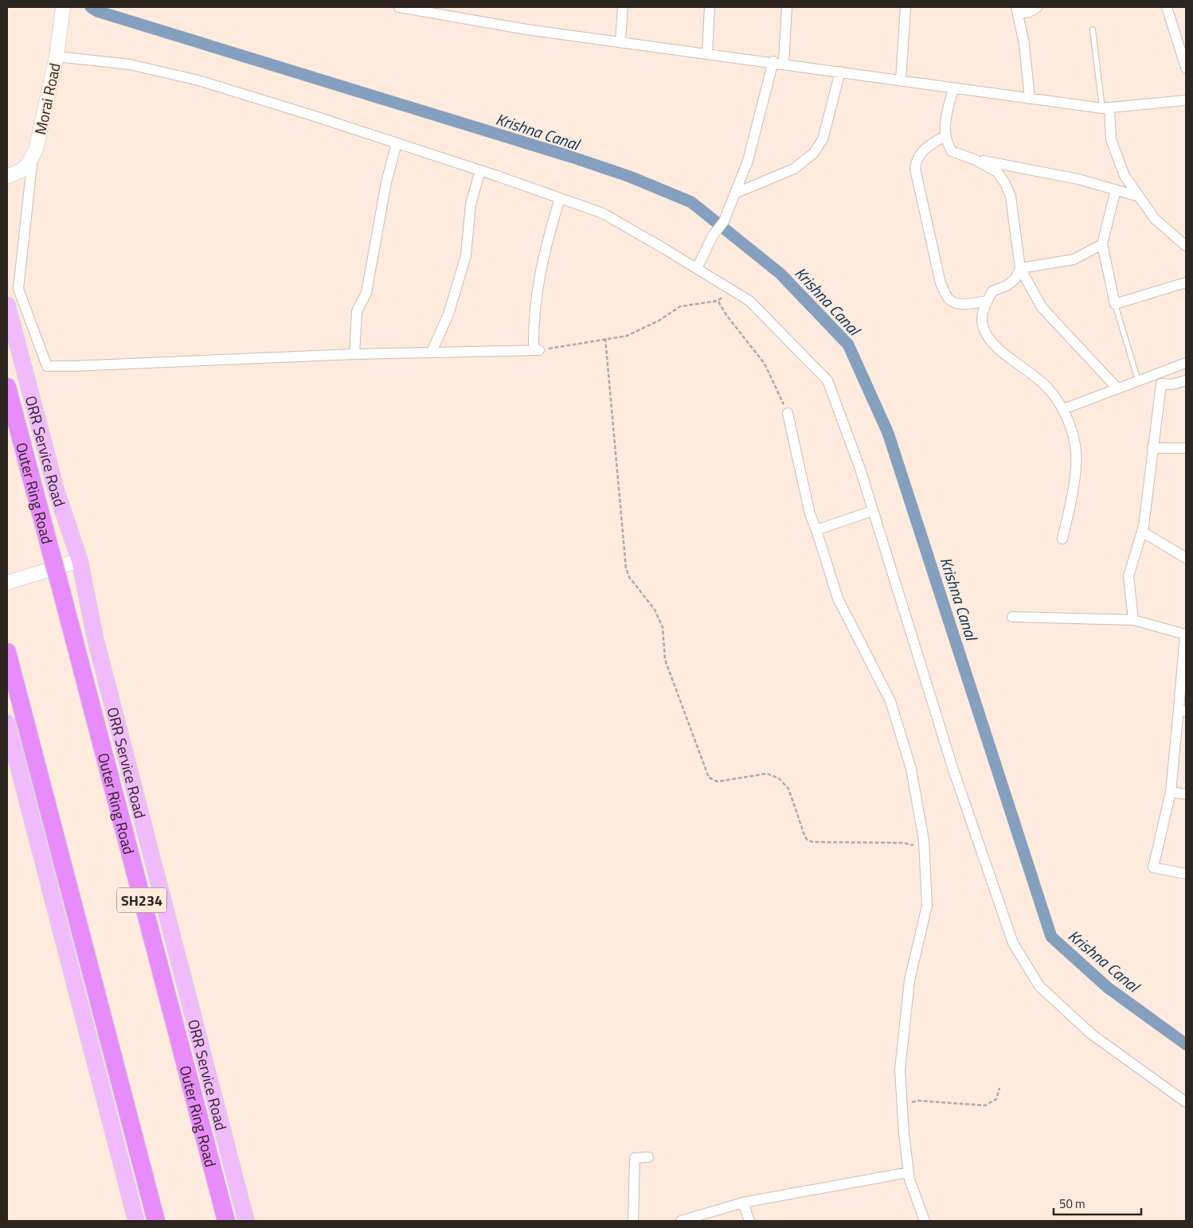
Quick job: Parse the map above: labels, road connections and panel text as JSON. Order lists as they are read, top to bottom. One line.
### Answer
{"streets":{"highway":["Outer Ring Road","SH234"],"main road":["ORR Service Road"],"street":["Morai Road"]},"water":["Krishna Canal"],"scale_bar":"50 m"}
